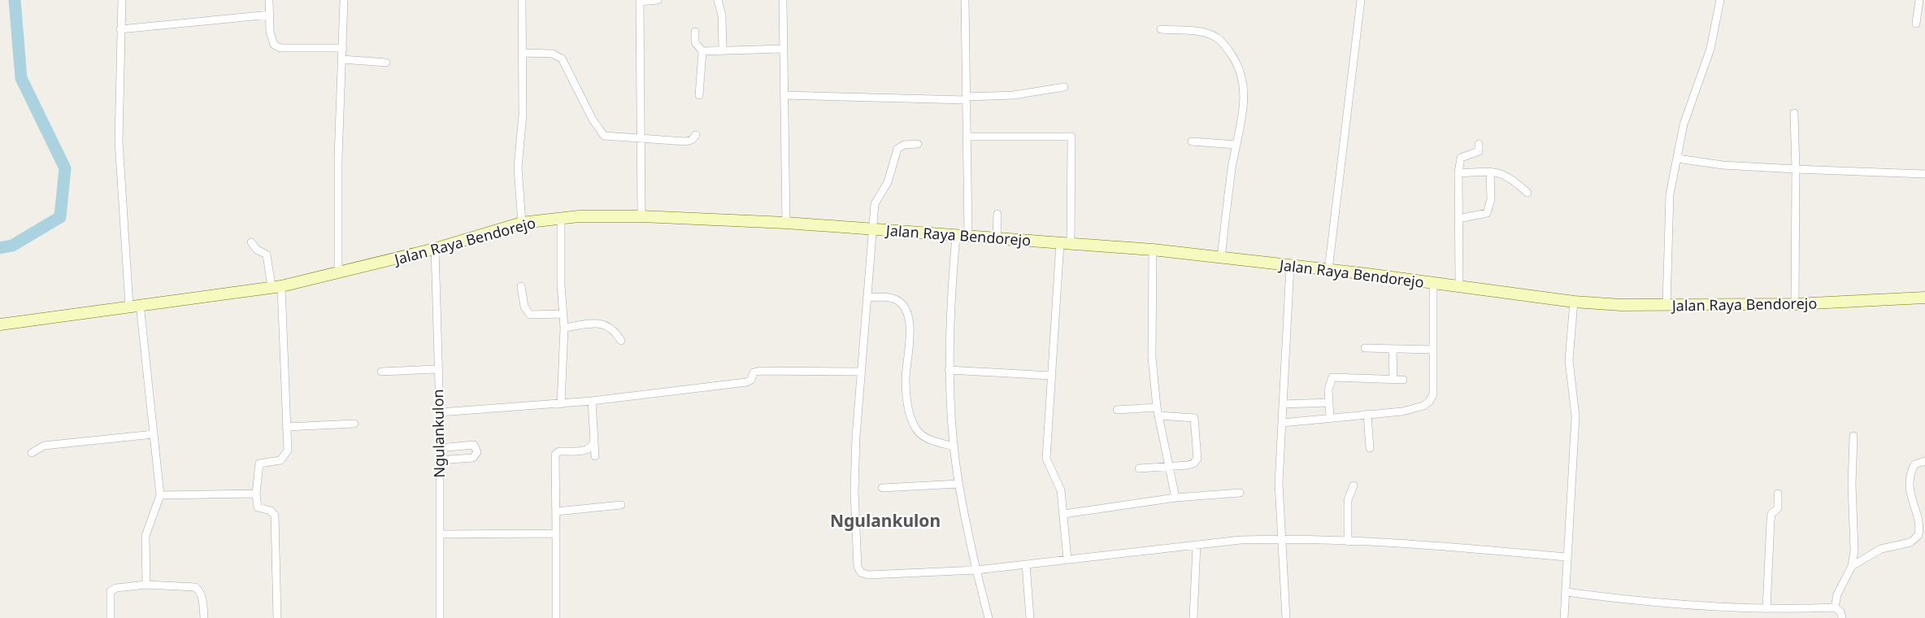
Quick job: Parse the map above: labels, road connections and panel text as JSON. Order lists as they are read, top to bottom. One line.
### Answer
{"streets":{"main road":["Jalan Raya Bendorejo"],"street":["Ngulankulon"]},"crossings":[["Jalan Raya Bendorejo","Ngulankulon"]],"districts":["Ngulankulon"]}
